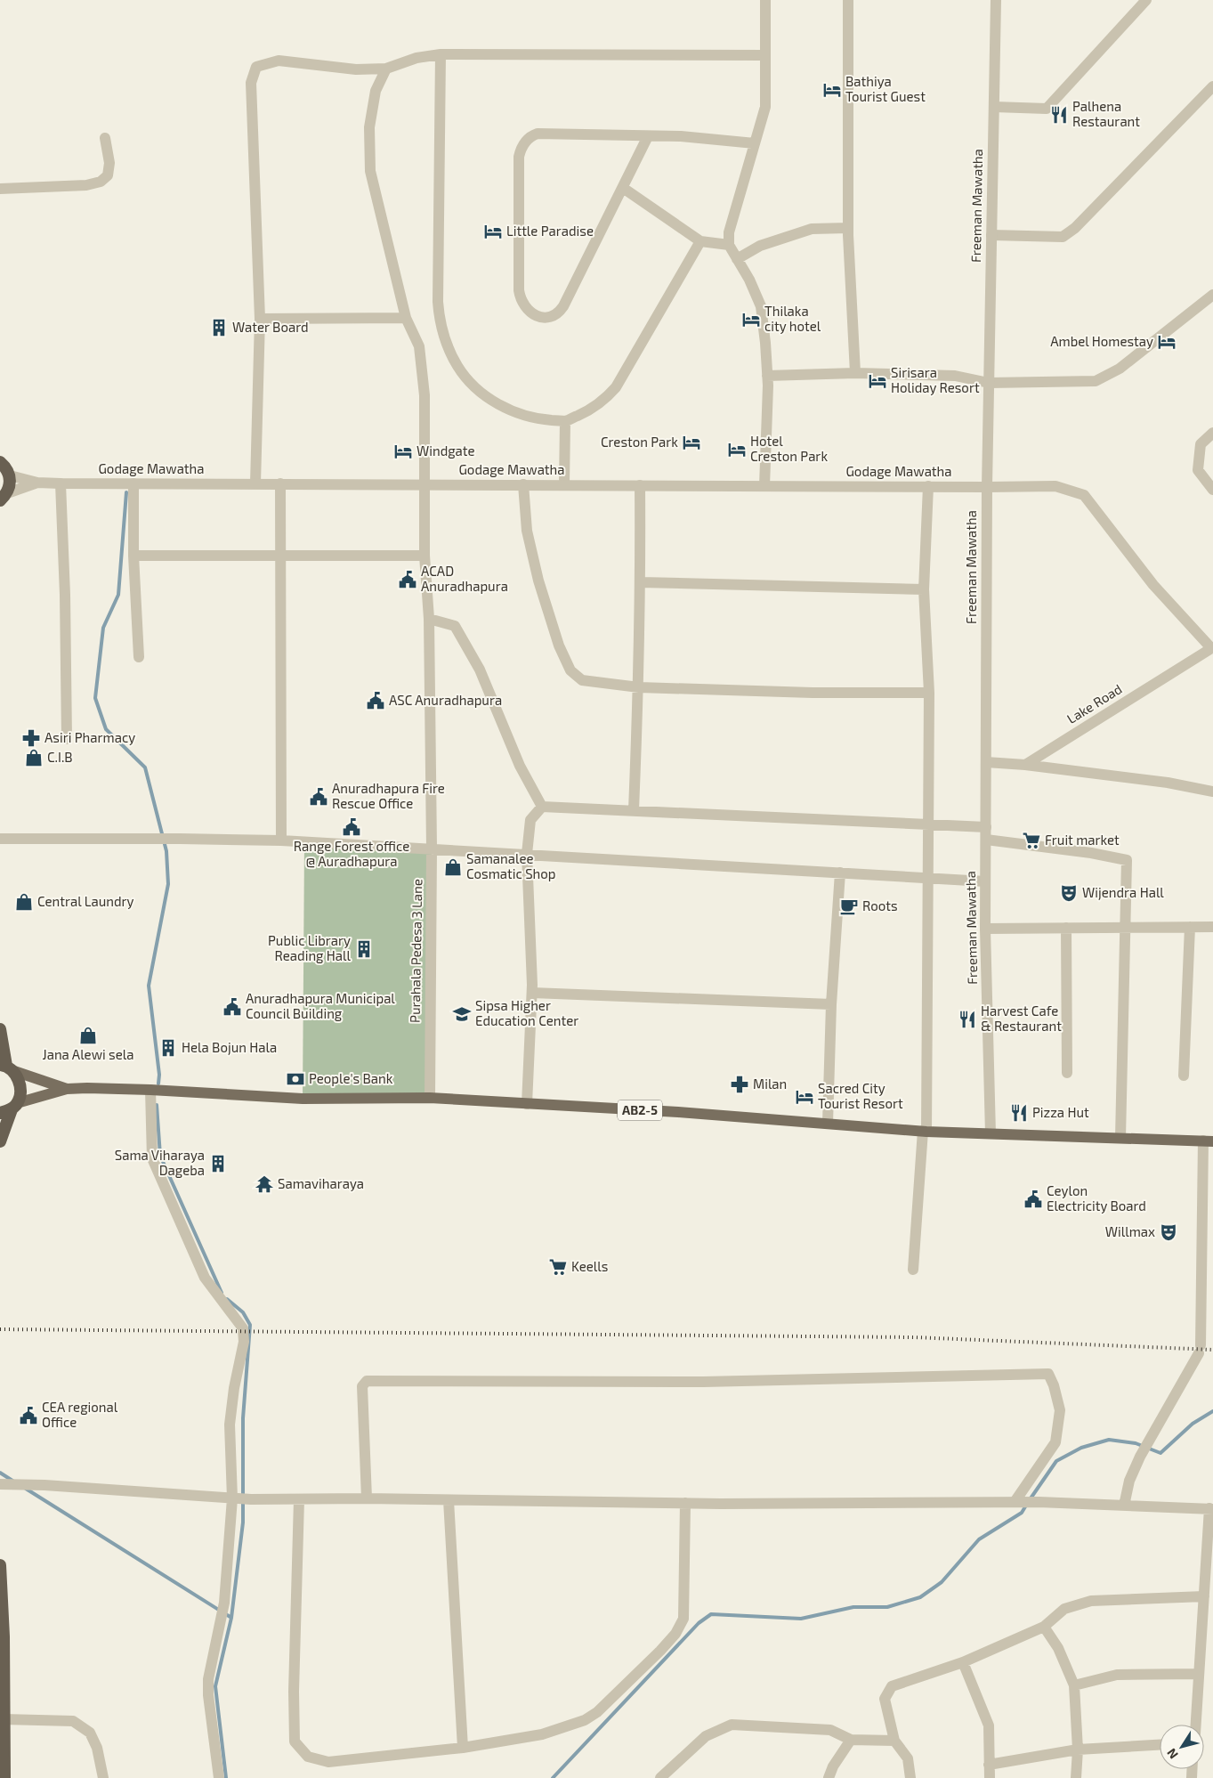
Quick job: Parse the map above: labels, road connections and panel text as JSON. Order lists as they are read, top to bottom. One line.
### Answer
{"streets":{"main road":["AB2-5"],"street":["Freeman Mawatha","Godage Mawatha","Lake Road","Purahala Pedesa 3 Lane"]},"crossings":[["Freeman Mawatha","Godage Mawatha"],["Freeman Mawatha","AB2-5"],["Godage Mawatha","Lake Road"],["Godage Mawatha","Purahala Pedesa 3 Lane"],["Purahala Pedesa 3 Lane","AB2-5"]],"places":{"hotel":["Bathiya Tourist Guest","Little Paradise","Thilaka city hotel","Ambel Homestay","Sirisara Holiday Resort","Creston Park","Hotel Creston Park","Windgate","Sacred City Tourist Resort"],"restaurant":["Palhena Restaurant","Harvest Cafe & Restaurant","Pizza Hut"],"building":["Water Board","Public Library Reading Hall","Hela Bojun Hala","Sama Viharaya Dageba"],"public building":["ACAD Anuradhapura","ASC Anuradhapura","Anuradhapura Fire Rescue Office","Range Forest office @ Auradhapura","Anuradhapura Municipal Council Building","Ceylon Electricity Board","CEA regional Office"],"pharmacy":["Asiri Pharmacy","Milan"],"shop":["C.I.B","Samanalee Cosmatic Shop","Central Laundry","Jana Alewi sela"],"supermarket":["Fruit market","Keells"],"theatre":["Wijendra Hall","Willmax"],"cafe":["Roots"],"school or university":["Sipsa Higher Education Center"],"bank":["People's Bank"],"temple":["Samaviharaya"]},"north":"bottom left"}
